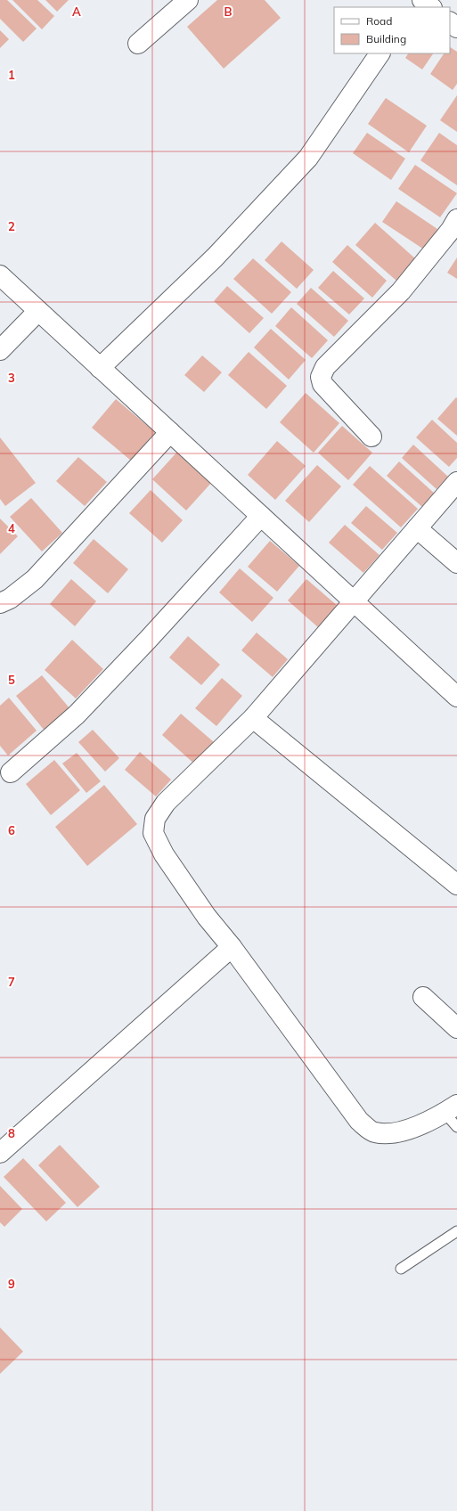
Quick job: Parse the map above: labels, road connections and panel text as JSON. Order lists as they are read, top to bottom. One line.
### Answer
{"legend":["Road","Building"],"grid":{"columns":["A","B"],"rows":["1","2","3","4","5","6","7","8","9"]}}
